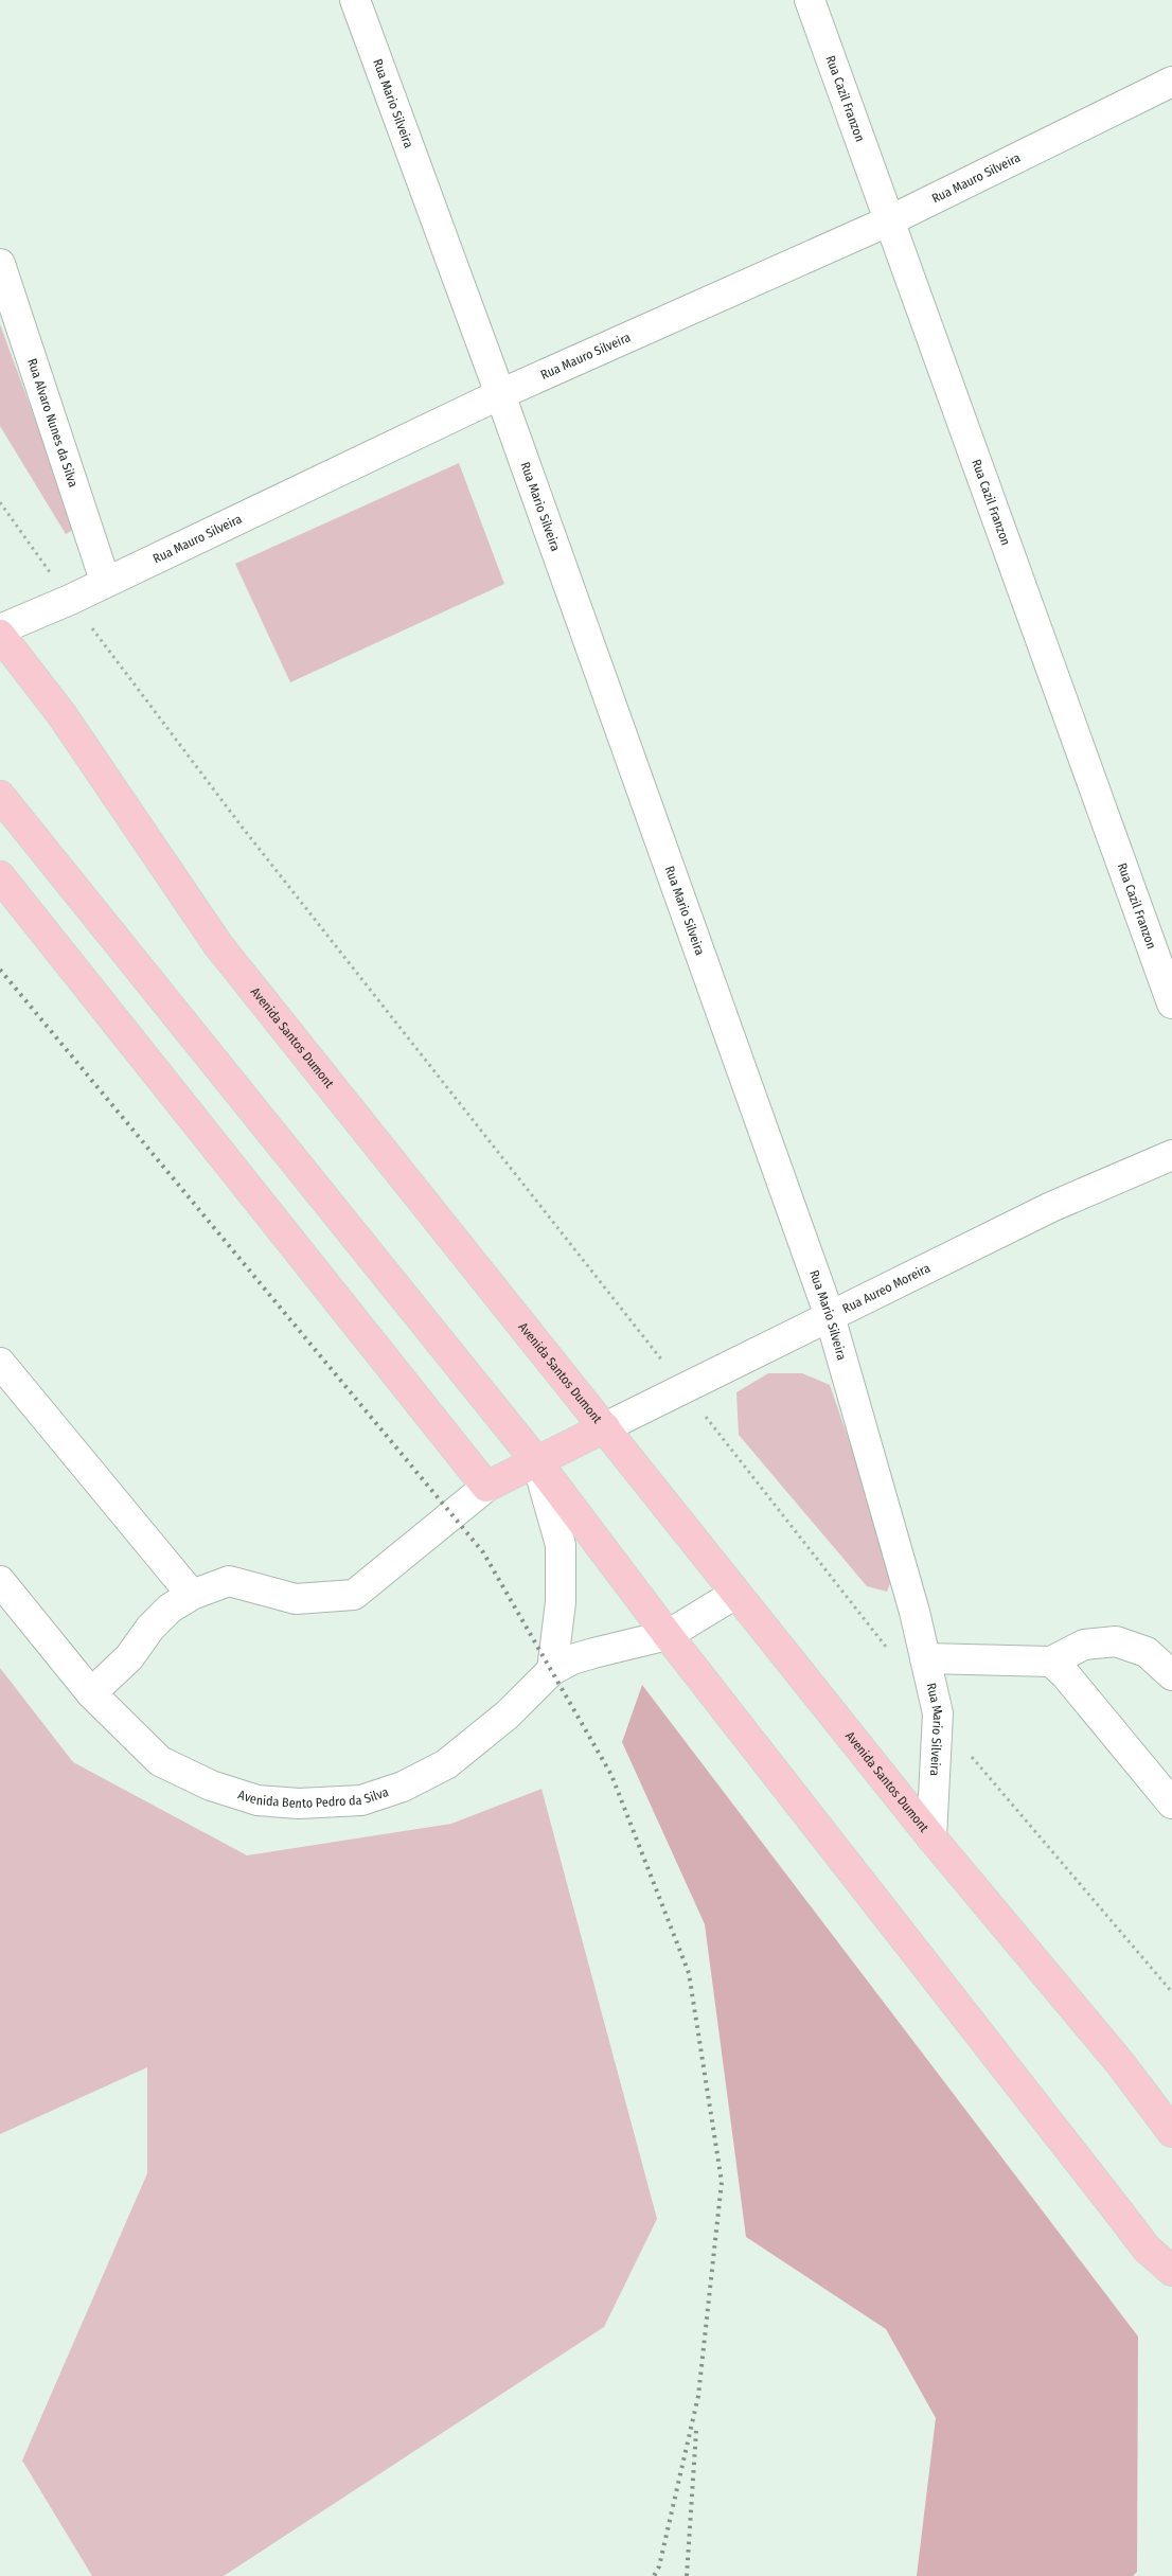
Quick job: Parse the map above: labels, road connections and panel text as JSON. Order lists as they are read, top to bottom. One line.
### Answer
{"streets":{"main road":["Avenida Santos Dumont"],"street":["Rua Cazil Franzon","Rua Mario Silveira","Rua Mauro Silveira","Rua Alvaro Nunes da Silva","Rua Aureo Moreira","Avenida Bento Pedro da Silva"]},"crossings":[["Rua Cazil Franzon","Rua Mauro Silveira"],["Rua Mario Silveira","Rua Mauro Silveira"],["Rua Mario Silveira","Avenida Santos Dumont"],["Rua Mario Silveira","Rua Aureo Moreira"],["Rua Mauro Silveira","Rua Alvaro Nunes da Silva"],["Avenida Santos Dumont","Rua Aureo Moreira"],["Avenida Santos Dumont","Avenida Bento Pedro da Silva"]]}
